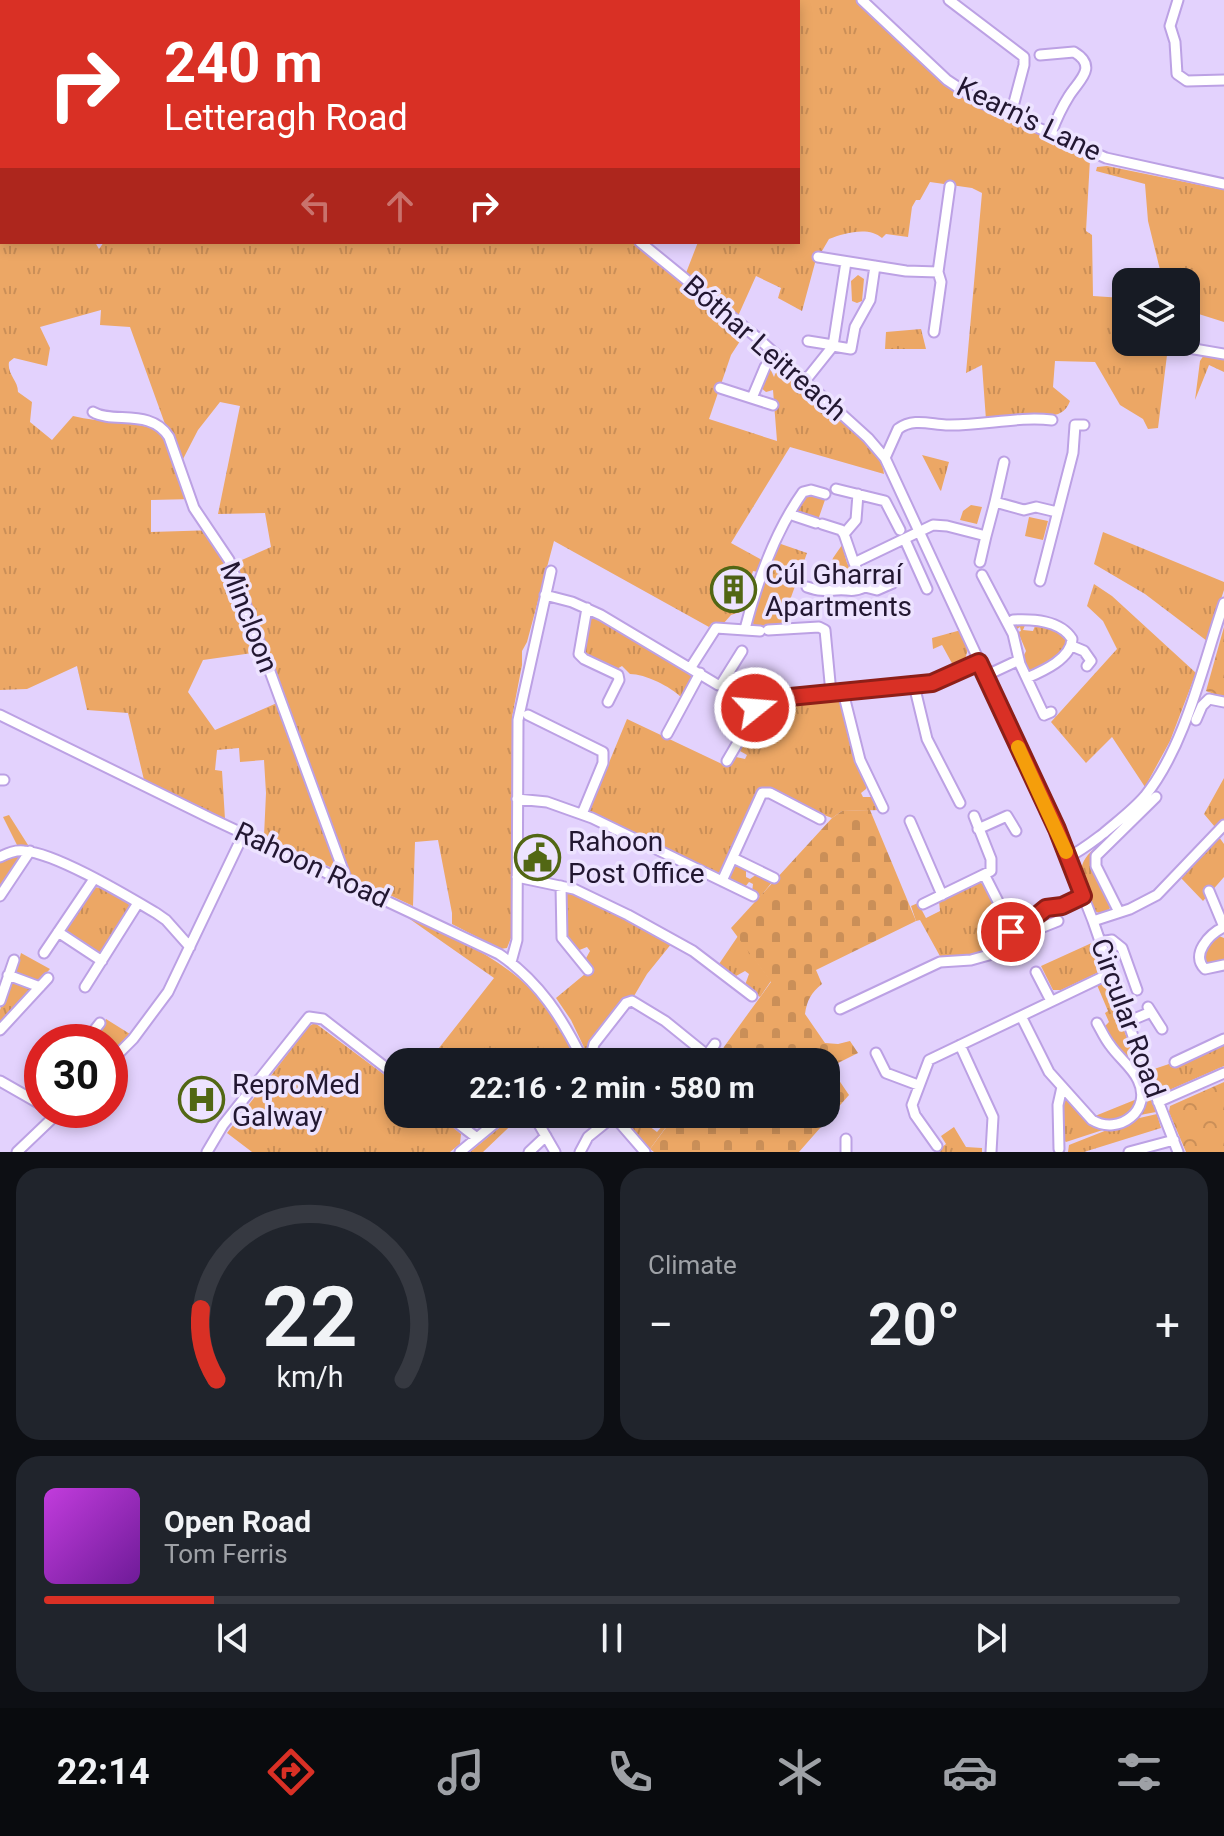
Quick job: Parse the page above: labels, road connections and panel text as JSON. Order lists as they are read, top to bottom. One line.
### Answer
{"streets":{"street":["Kearn's Lane","Bóthar Leitreach","Mincloon","Rahoon Road","Circular Road"]},"crossings":[["Bóthar Leitreach","Circular Road"],["Mincloon","Rahoon Road"]],"places":{"building":["Cúl Gharraí Apartments"],"public building":["Rahoon Post Office"],"hospital":["ReproMed Galway"]},"page":{"turn":["240 m","Letteragh Road"],"limit":"30","trip":"22:16 · 2 min · 580 m","tile":"Climate","heat":["−","20°","+"],"song":["Open Road","Tom Ferris"],"tabs":"22:14","gauge":["22","km/h"]}}
